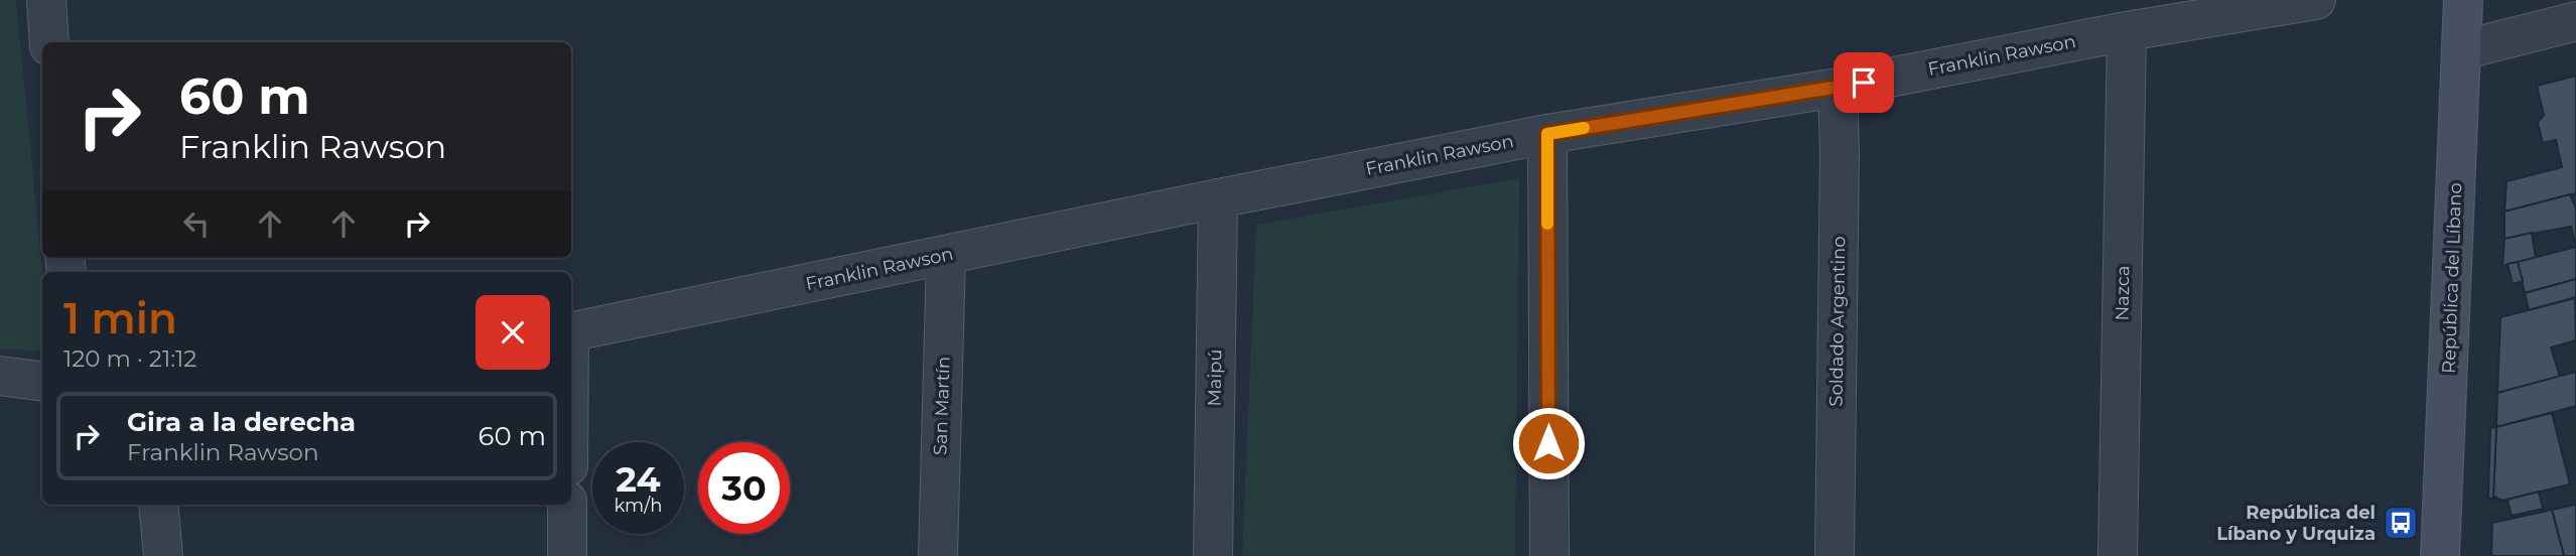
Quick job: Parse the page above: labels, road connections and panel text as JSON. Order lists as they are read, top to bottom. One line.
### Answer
{"streets":{"main road":["República del Líbano"],"street":["Franklin Rawson","Nazca","Soldado Argentino","Maipú","San Martín"]},"crossings":[["Franklin Rawson","Nazca"],["Franklin Rawson","Soldado Argentino"],["Franklin Rawson","Maipú"],["Franklin Rawson","San Martín"]],"places":{"bus stop":["República del Líbano y Urquiza"]},"page":{"turn":["60 m","Franklin Rawson"],"heading":["1 min","120 m · 21:12"],"list":[{"name":"Gira a la derecha","note":"Franklin Rawson","value":"60 m"}],"speed":"24 km/h","limit":"30"}}
